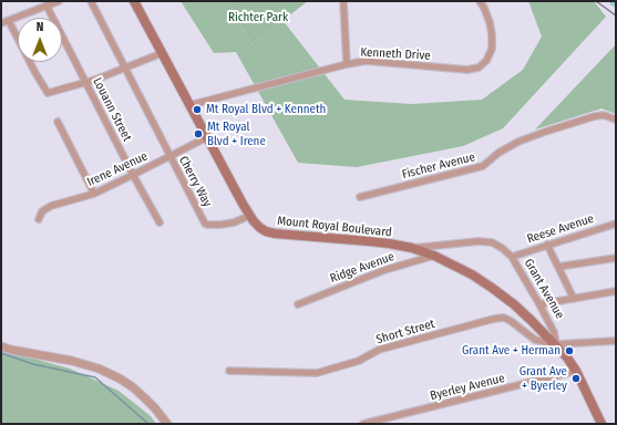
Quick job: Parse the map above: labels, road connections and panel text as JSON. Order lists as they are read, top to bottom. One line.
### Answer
{"streets":{"main road":["Mount Royal Boulevard","Grant Avenue"],"street":["Kenneth Drive","Louann Street","Fischer Avenue","Irene Avenue","Cherry Way","Reese Avenue","Ridge Avenue","Short Street","Byerley Avenue"]},"crossings":[["Kenneth Drive","Mount Royal Boulevard"],["Louann Street","Irene Avenue"],["Irene Avenue","Cherry Way"],["Irene Avenue","Mount Royal Boulevard"],["Cherry Way","Mount Royal Boulevard"],["Mount Royal Boulevard","Ridge Avenue"],["Mount Royal Boulevard","Grant Avenue"],["Mount Royal Boulevard","Short Street"],["Reese Avenue","Grant Avenue"],["Grant Avenue","Short Street"],["Grant Avenue","Byerley Avenue"]],"parks":["Richter Park"],"places":["Mt Royal Blvd + Kenneth","Mt Royal Blvd + Irene","Grant Ave + Herman","Grant Ave + Byerley"],"north":"top"}
